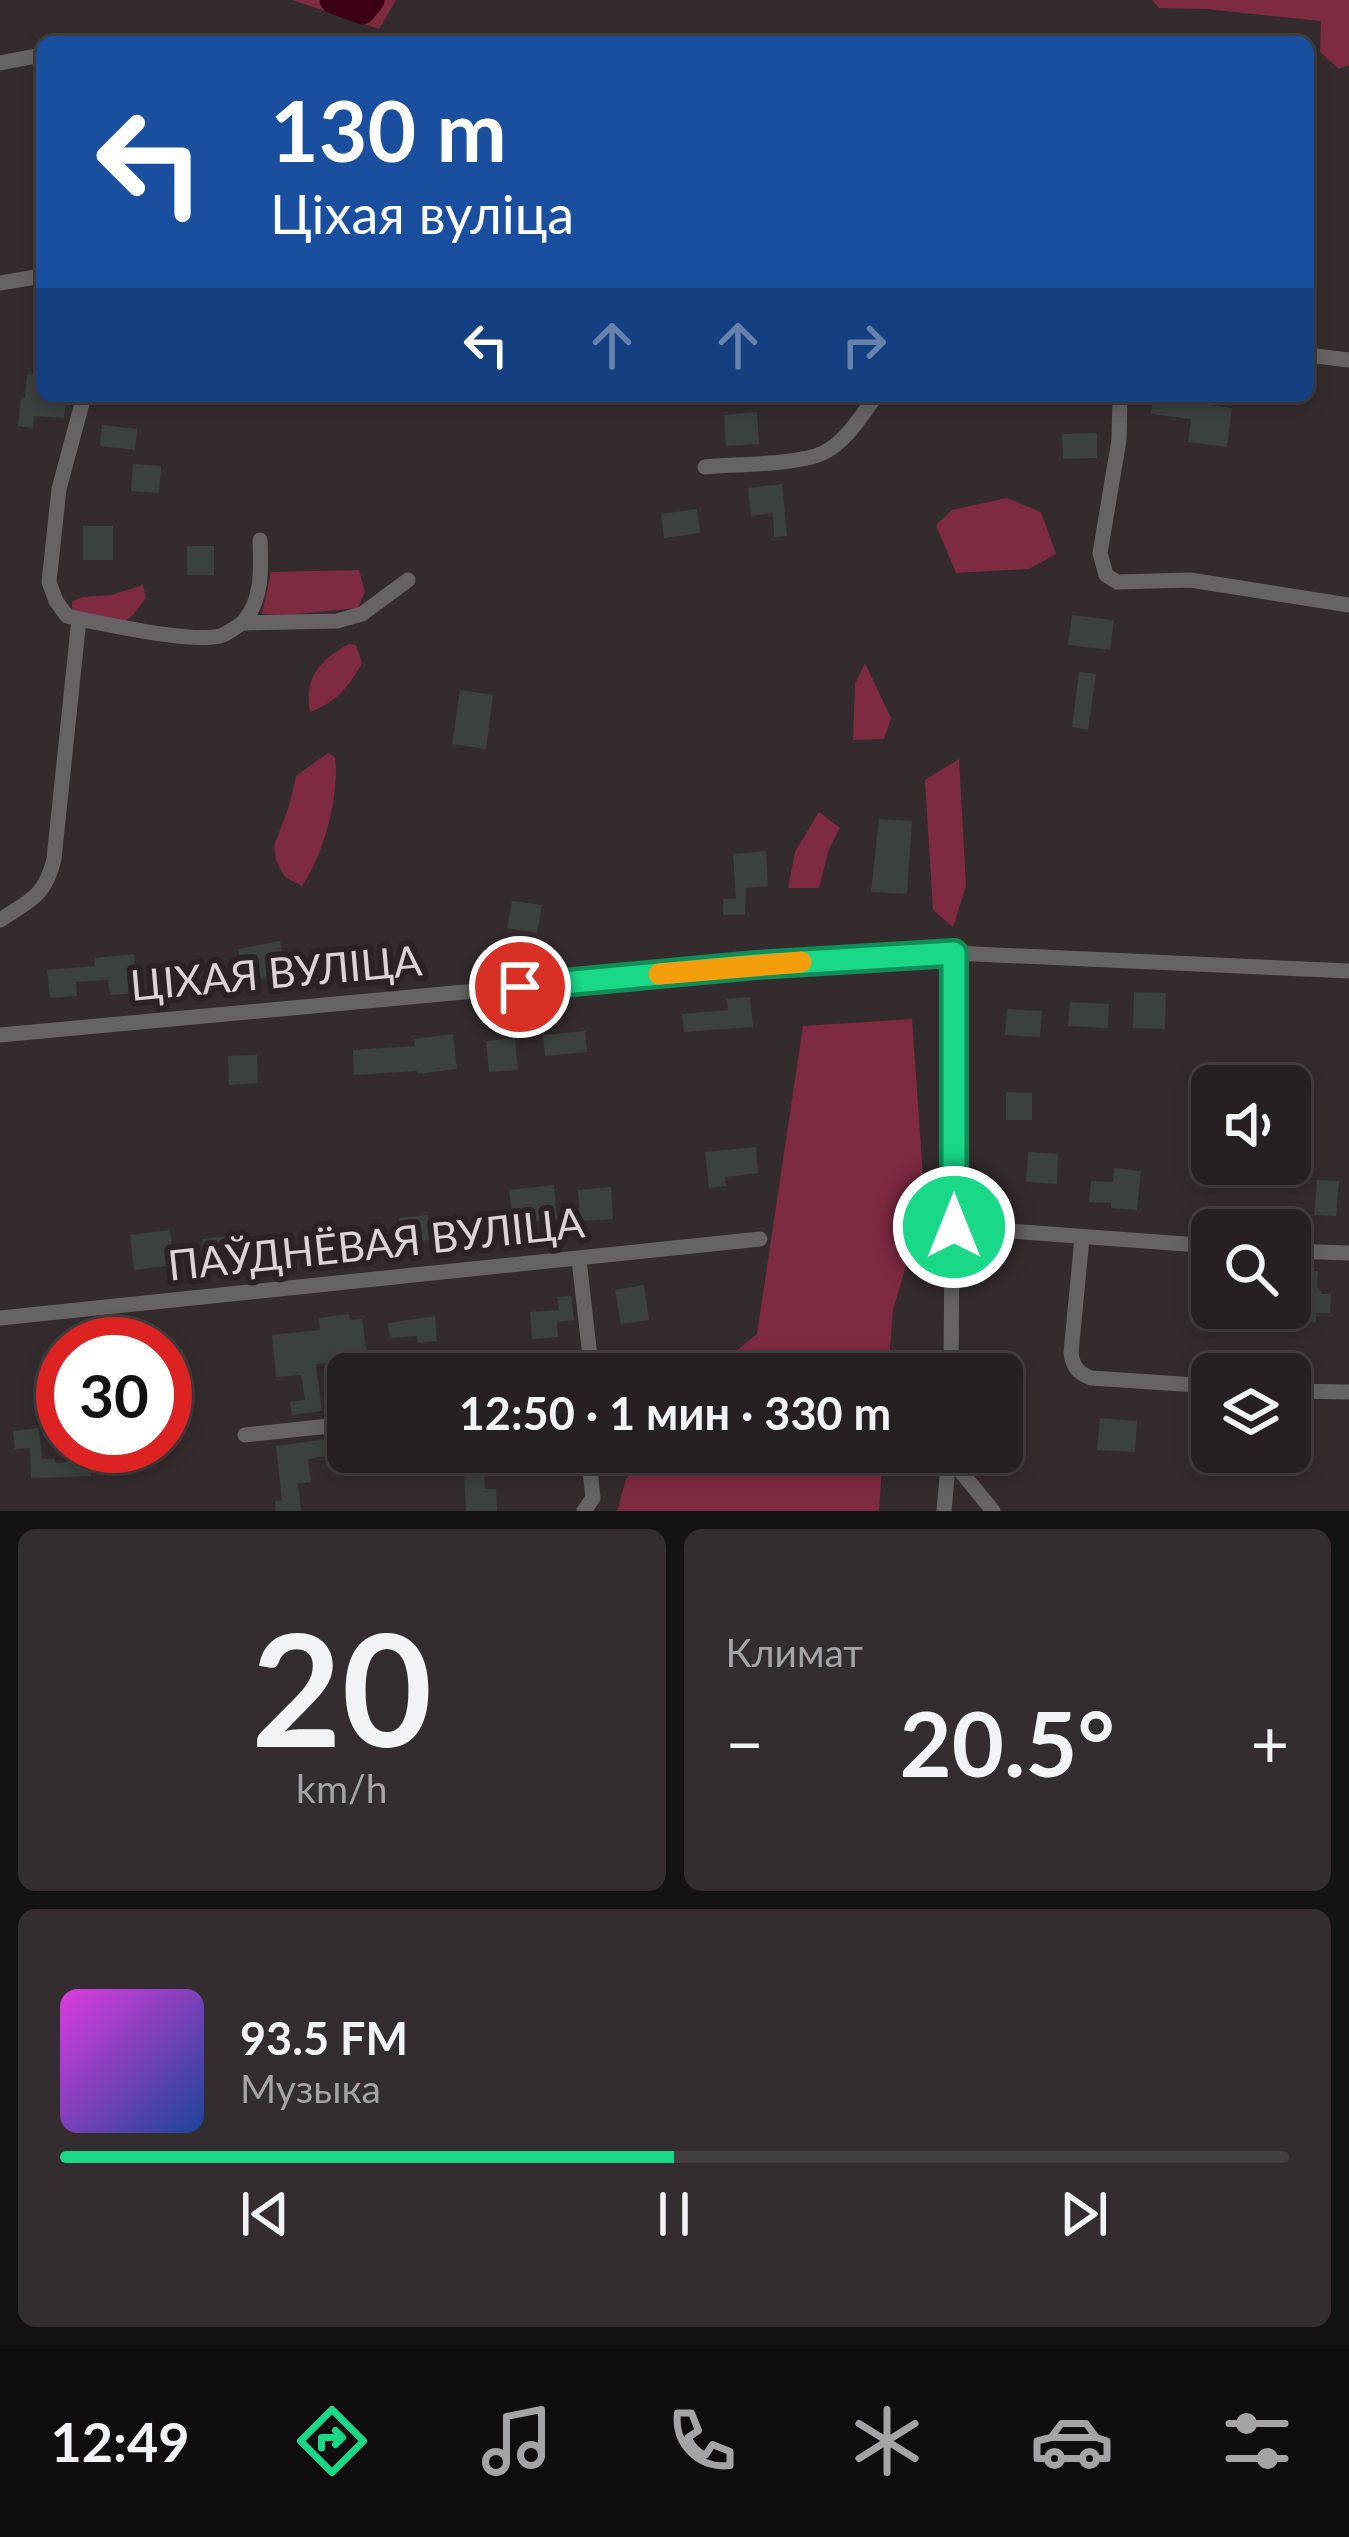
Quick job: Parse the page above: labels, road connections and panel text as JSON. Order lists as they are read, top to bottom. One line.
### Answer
{"streets":{"street":["ЦІХАЯ ВУЛІЦА","ПАЎДНЁВАЯ ВУЛІЦА"]},"page":{"turn":["130 m","Ціхая вуліца"],"limit":"30","trip":"12:50 · 1 мин · 330 m","tile":[["20","km/h"],"Климат"],"heat":["−","20.5°","+"],"song":["93.5 FM","Музыка"],"tabs":"12:49"}}
